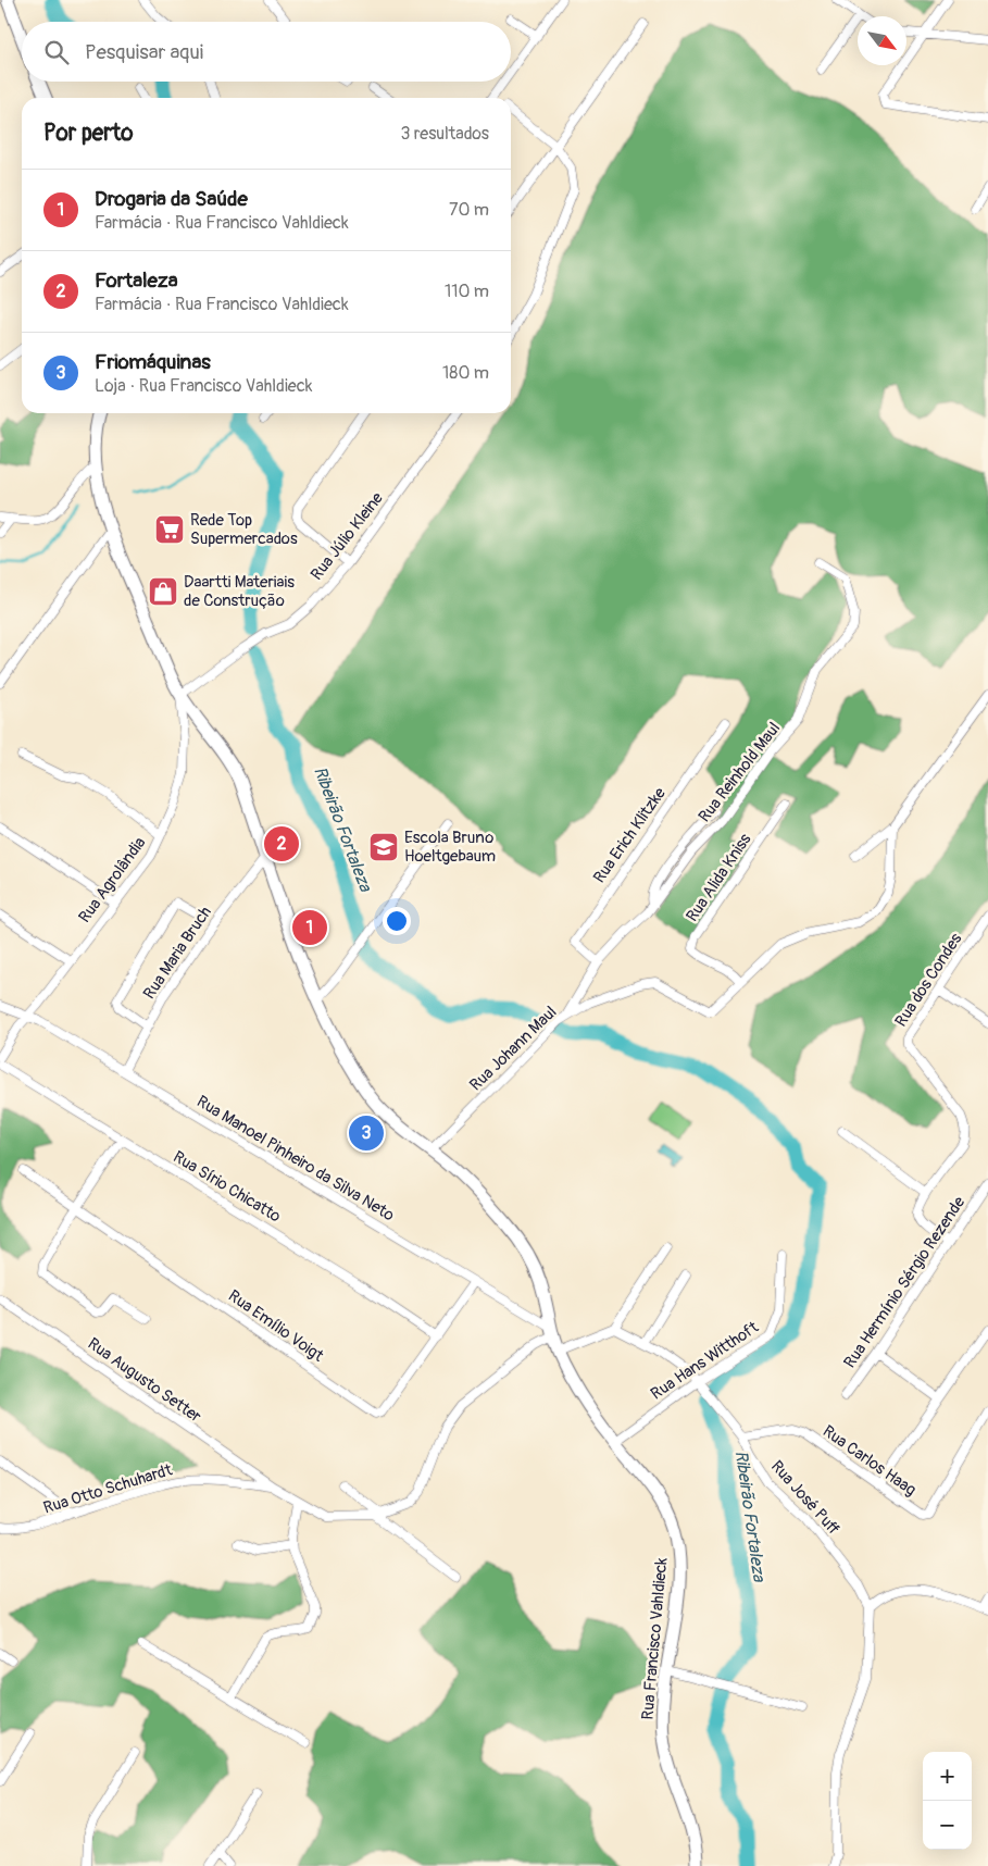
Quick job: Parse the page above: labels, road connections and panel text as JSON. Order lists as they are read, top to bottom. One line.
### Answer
{"streets":{"main road":["Rua Francisco Vahldieck"],"street":["Rua Júlio Kleine","Rua Reinhold Maul","Rua Erich Klitzke","Rua Alida Kniss","Rua Agrolândia","Rua Maria Bruch","Rua dos Condes","Rua Johann Maul","Rua Manoel Pinheiro da Silva Neto","Rua Sírio Chicatto","Rua Hermínio Sérgio Rezende","Rua Emílio Voigt","Rua Hans Witthoft","Rua Augusto Setter","Rua Carlos Haag","Rua Otto Schuhardt","Rua José Puff"]},"crossings":[["Rua Júlio Kleine","Rua Agrolândia"],["Rua Júlio Kleine","Rua Francisco Vahldieck"],["Rua Reinhold Maul","Rua Erich Klitzke"],["Rua Reinhold Maul","Rua Johann Maul"],["Rua Alida Kniss","Rua Johann Maul"],["Rua Agrolândia","Rua Manoel Pinheiro da Silva Neto"],["Rua Agrolândia","Rua Francisco Vahldieck"],["Rua Maria Bruch","Rua Manoel Pinheiro da Silva Neto"],["Rua Maria Bruch","Rua Francisco Vahldieck"],["Rua dos Condes","Rua Hermínio Sérgio Rezende"],["Rua Johann Maul","Rua Francisco Vahldieck"],["Rua Manoel Pinheiro da Silva Neto","Rua Emílio Voigt"],["Rua Manoel Pinheiro da Silva Neto","Rua Otto Schuhardt"],["Rua Manoel Pinheiro da Silva Neto","Rua Francisco Vahldieck"],["Rua Sírio Chicatto","Rua Emílio Voigt"],["Rua Hans Witthoft","Rua José Puff"],["Rua Hans Witthoft","Rua Francisco Vahldieck"],["Rua Augusto Setter","Rua Otto Schuhardt"],["Rua Carlos Haag","Rua José Puff"],["Rua Otto Schuhardt","Rua Francisco Vahldieck"]],"water":["Ribeirão Fortaleza"],"places":{"supermarket":["Rede Top Supermercados"],"shop":["Daartti Materiais de Construção"],"school or university":["Escola Bruno Hoeltgebaum"]},"north":"bottom right","page":{"search":"Pesquisar aqui","heading":["Por perto","3 resultados"],"list":[{"mark":"1","name":"Drogaria da Saúde","note":"Farmácia · Rua Francisco Vahldieck","value":"70 m"},{"mark":"2","name":"Fortaleza","note":"Farmácia · Rua Francisco Vahldieck","value":"110 m"},{"mark":"3","name":"Friomáquinas","note":"Loja · Rua Francisco Vahldieck","value":"180 m"}],"pins":["2","1","3"],"map_buttons":["+","−"]}}
